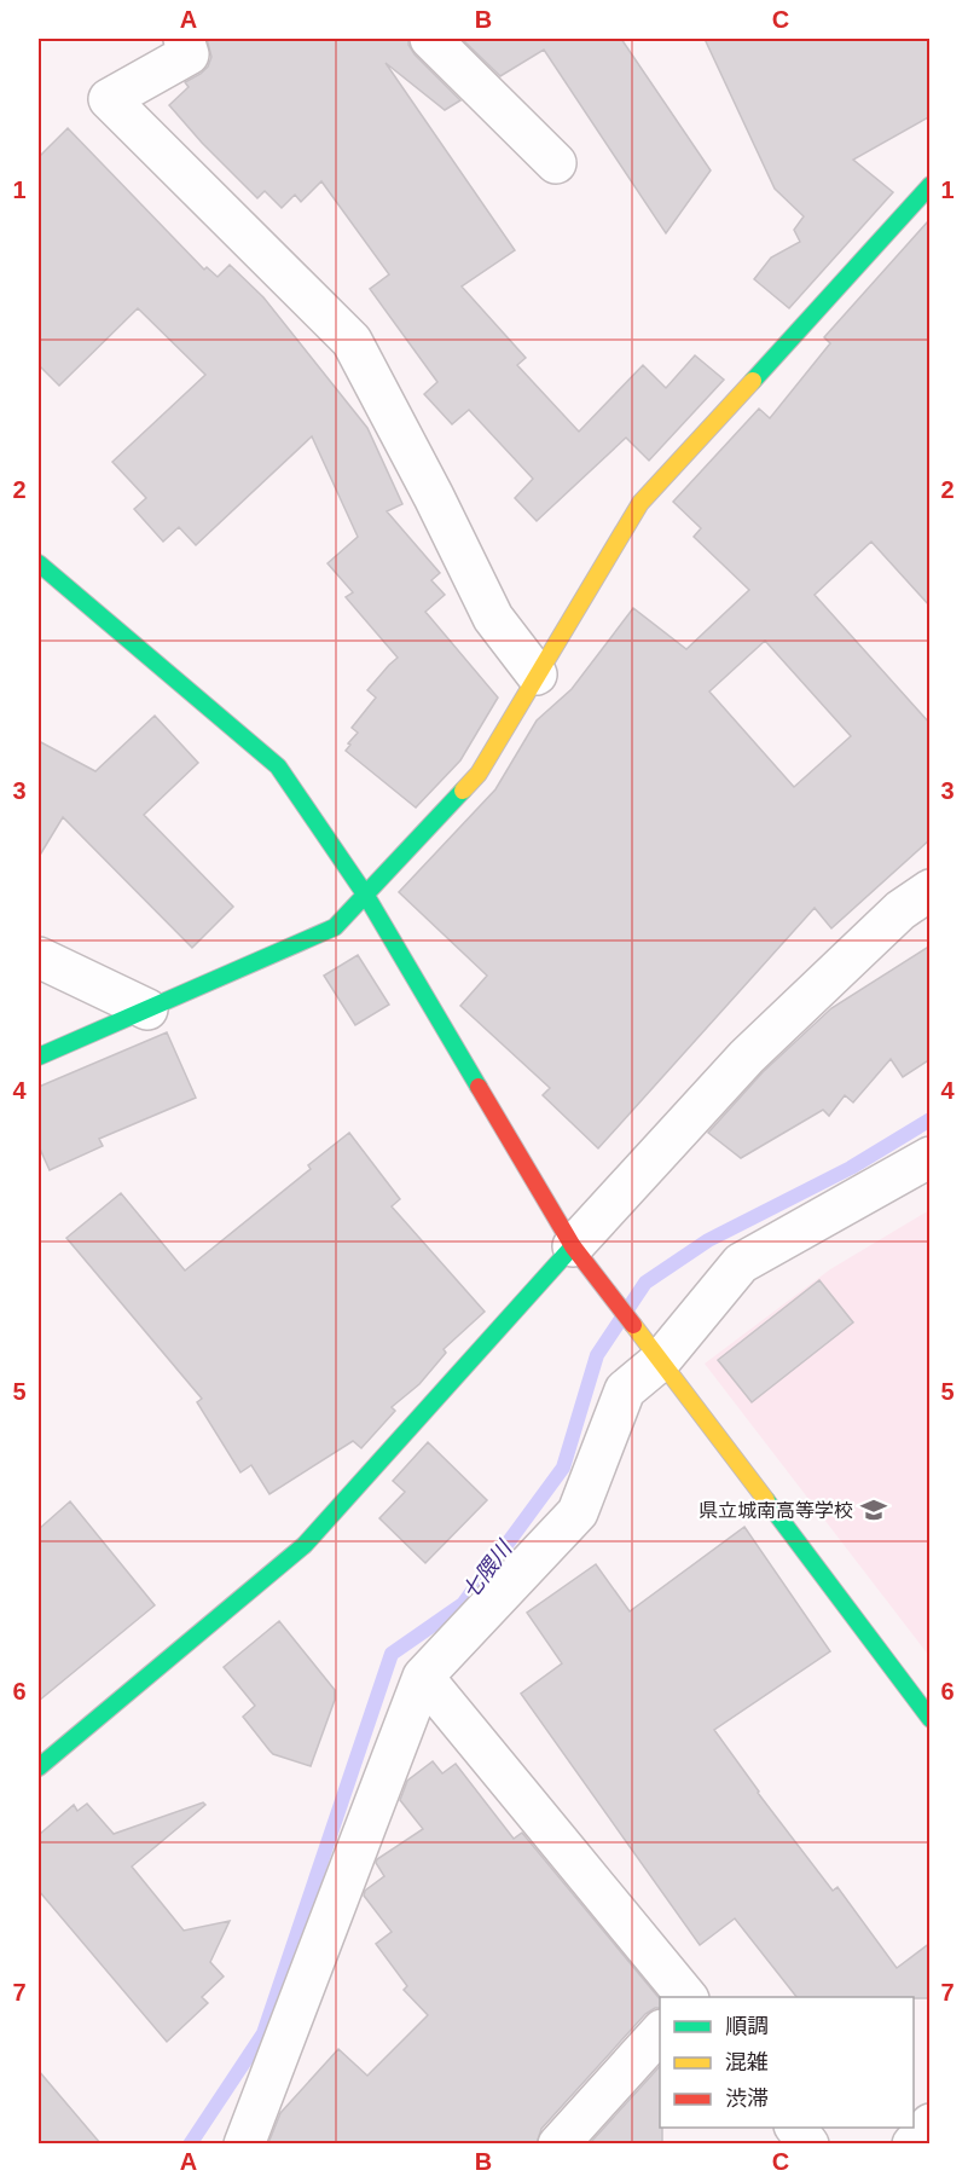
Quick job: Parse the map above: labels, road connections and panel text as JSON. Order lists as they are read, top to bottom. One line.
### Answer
{"water":["七隈川"],"places":{"school or university":["県立城南高等学校"]},"legend":["順調","混雑","渋滞"],"grid":{"columns":["A","B","C"],"rows":["1","2","3","4","5","6","7"]}}
